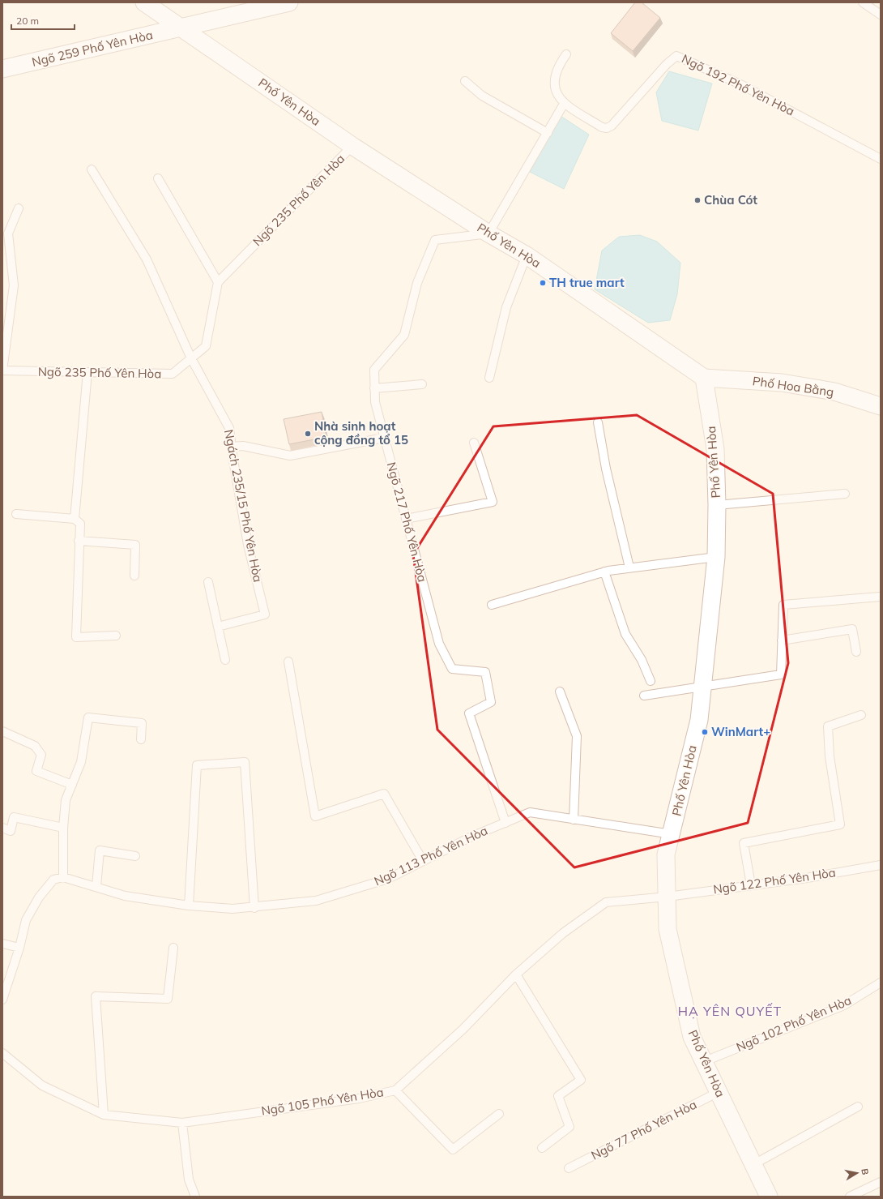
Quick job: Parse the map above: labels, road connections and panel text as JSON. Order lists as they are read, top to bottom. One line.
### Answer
{"streets":{"street":["Ngõ 259 Phố Yên Hòa","Phố Yên Hòa","Phố Hoa Bằng"],"lane":["Ngõ 192 Phố Yên Hòa","Ngõ 235 Phố Yên Hòa","Ngách 235/15 Phố Yên Hòa","Ngõ 217 Phố Yên Hòa","Ngõ 113 Phố Yên Hòa","Ngõ 122 Phố Yên Hòa","Ngõ 102 Phố Yên Hòa","Ngõ 105 Phố Yên Hòa","Ngõ 77 Phố Yên Hòa"]},"crossings":[["Ngõ 259 Phố Yên Hòa","Phố Yên Hòa"],["Phố Yên Hòa","Ngõ 235 Phố Yên Hòa"],["Phố Yên Hòa","Phố Hoa Bằng"],["Phố Yên Hòa","Ngõ 217 Phố Yên Hòa"],["Phố Yên Hòa","Ngõ 113 Phố Yên Hòa"],["Phố Yên Hòa","Ngõ 122 Phố Yên Hòa"],["Phố Yên Hòa","Ngõ 102 Phố Yên Hòa"],["Phố Yên Hòa","Ngõ 105 Phố Yên Hòa"],["Phố Yên Hòa","Ngõ 77 Phố Yên Hòa"],["Ngõ 235 Phố Yên Hòa","Ngách 235/15 Phố Yên Hòa"],["Ngõ 217 Phố Yên Hòa","Ngõ 113 Phố Yên Hòa"],["Ngõ 122 Phố Yên Hòa","Ngõ 105 Phố Yên Hòa"]],"districts":["HẠ YÊN QUYẾT"],"places":["Chùa Cót","TH true mart","Nhà sinh hoạt cộng đồng tổ 15","WinMart+"],"scale_bar":"20 m","north":"right"}
